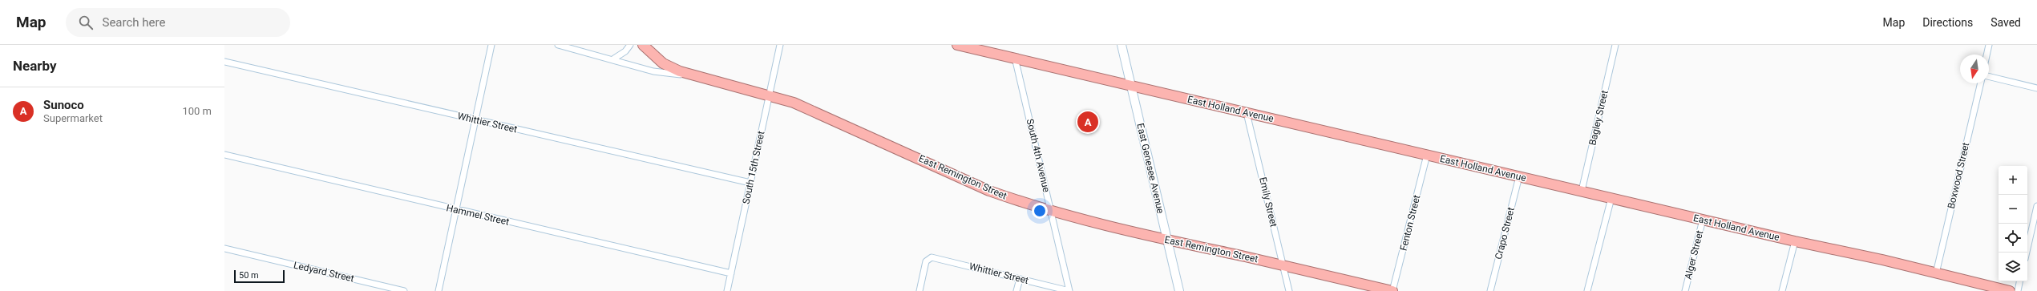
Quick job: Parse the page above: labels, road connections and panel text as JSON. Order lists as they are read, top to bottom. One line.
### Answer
{"streets":{"highway":["East Holland Avenue","East Remington Street"],"main road":["East Genesee Avenue"],"street":["Bagley Street","Whittier Street","South 4th Avenue","South 15th Street","Boxwood Street","Emily Street","Hammel Street","Fenton Street","Crapo Street","Alger Street","Ledyard Street"]},"crossings":[["East Holland Avenue","Bagley Street"],["East Holland Avenue","South 4th Avenue"],["East Holland Avenue","East Genesee Avenue"],["East Holland Avenue","Boxwood Street"],["East Holland Avenue","Emily Street"],["East Holland Avenue","Fenton Street"],["East Holland Avenue","Crapo Street"],["East Holland Avenue","Alger Street"],["Whittier Street","South 4th Avenue"],["Whittier Street","South 15th Street"],["South 4th Avenue","East Remington Street"],["South 15th Street","East Remington Street"],["South 15th Street","Hammel Street"],["East Genesee Avenue","East Remington Street"],["East Remington Street","Emily Street"],["East Remington Street","Fenton Street"]],"scale_bar":"50 m","north":"bottom","page":{"header":"Map","search":"Search here","nav":["Map","Directions","Saved"],"heading":"Nearby","list":[{"mark":"A","name":"Sunoco","note":"Supermarket","value":"100 m"}],"pins":"A","map_buttons":["+","−"],"scale":"50 m"}}
